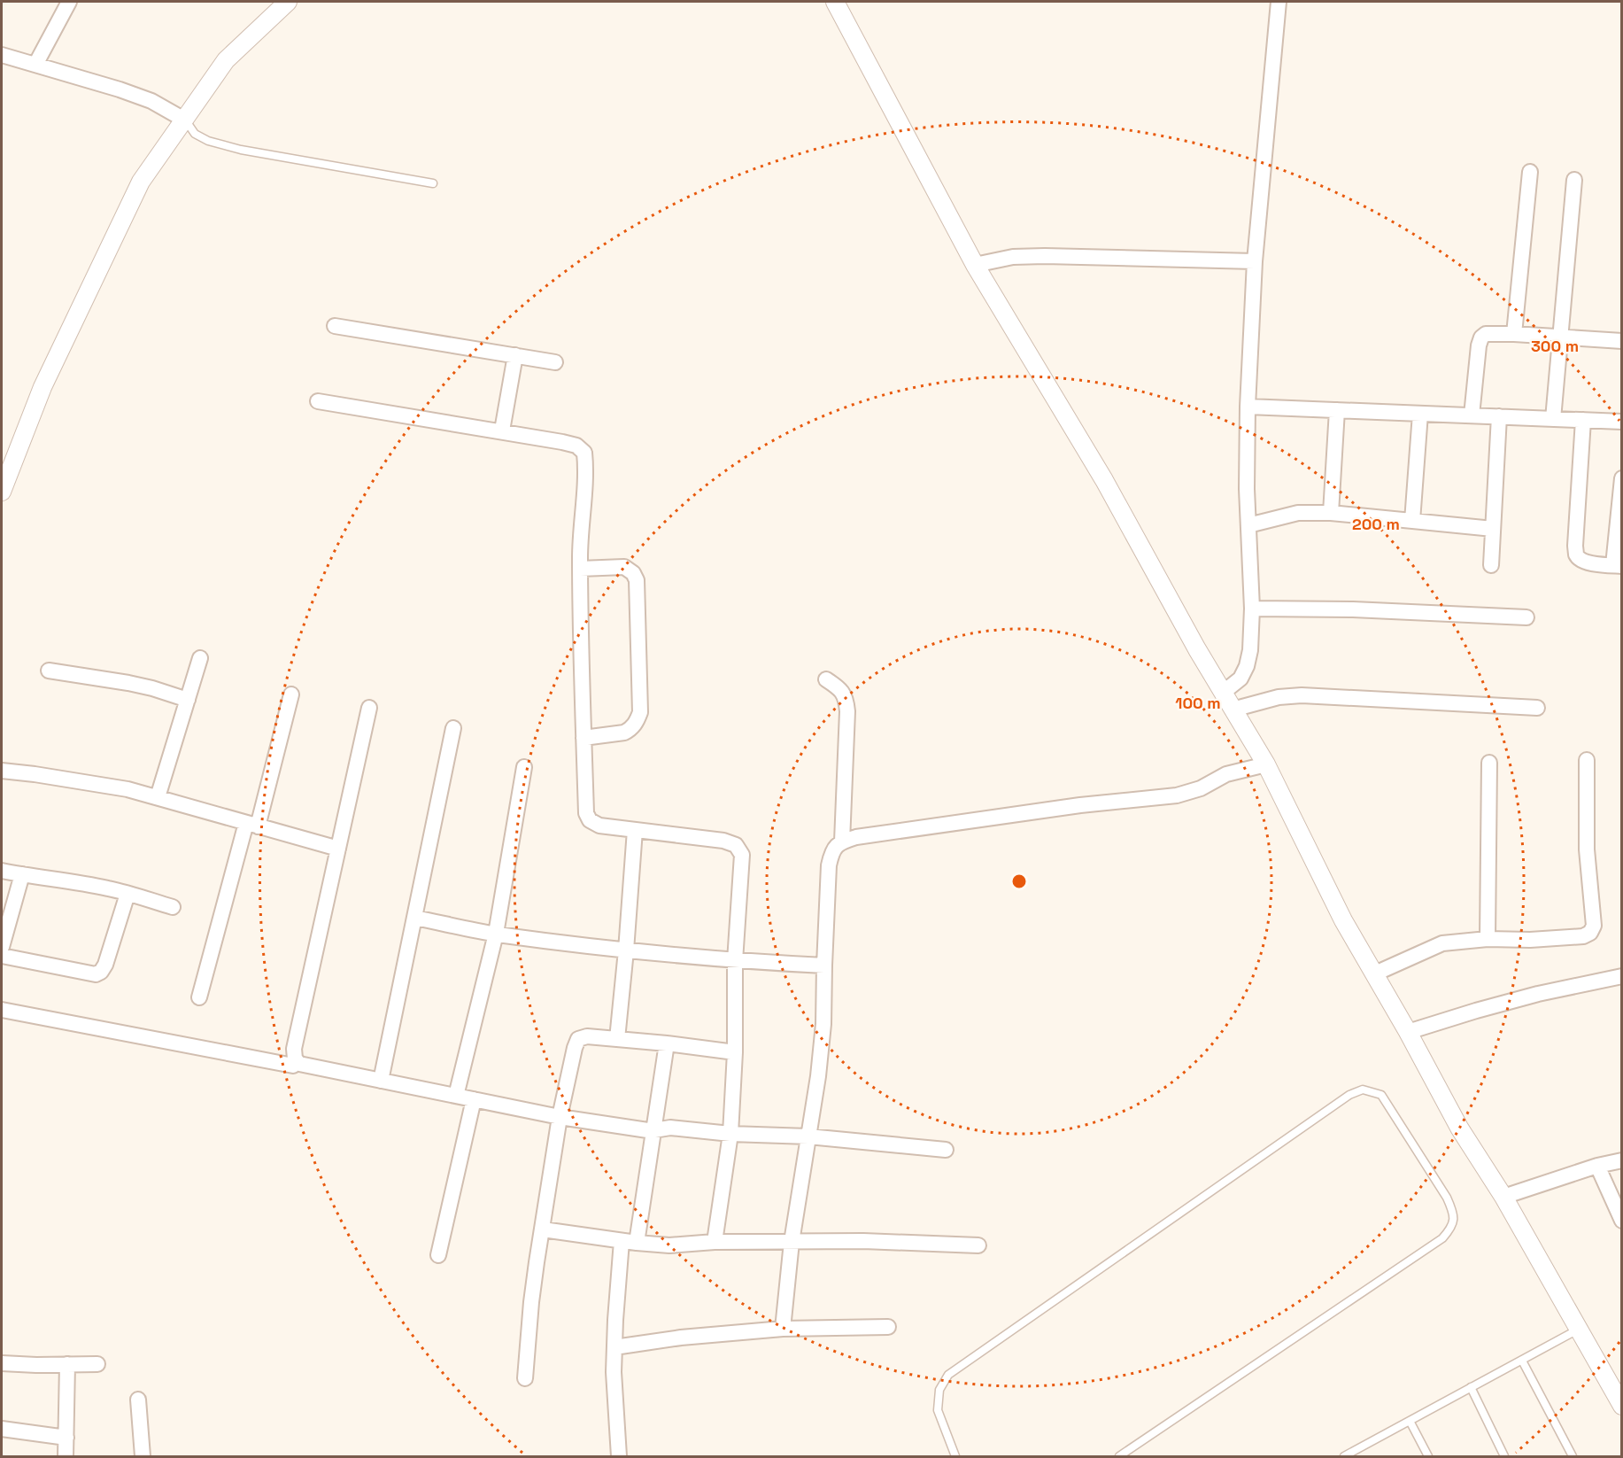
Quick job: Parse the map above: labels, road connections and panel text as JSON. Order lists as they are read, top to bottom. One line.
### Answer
{"rings":["300 m","200 m","100 m"]}
